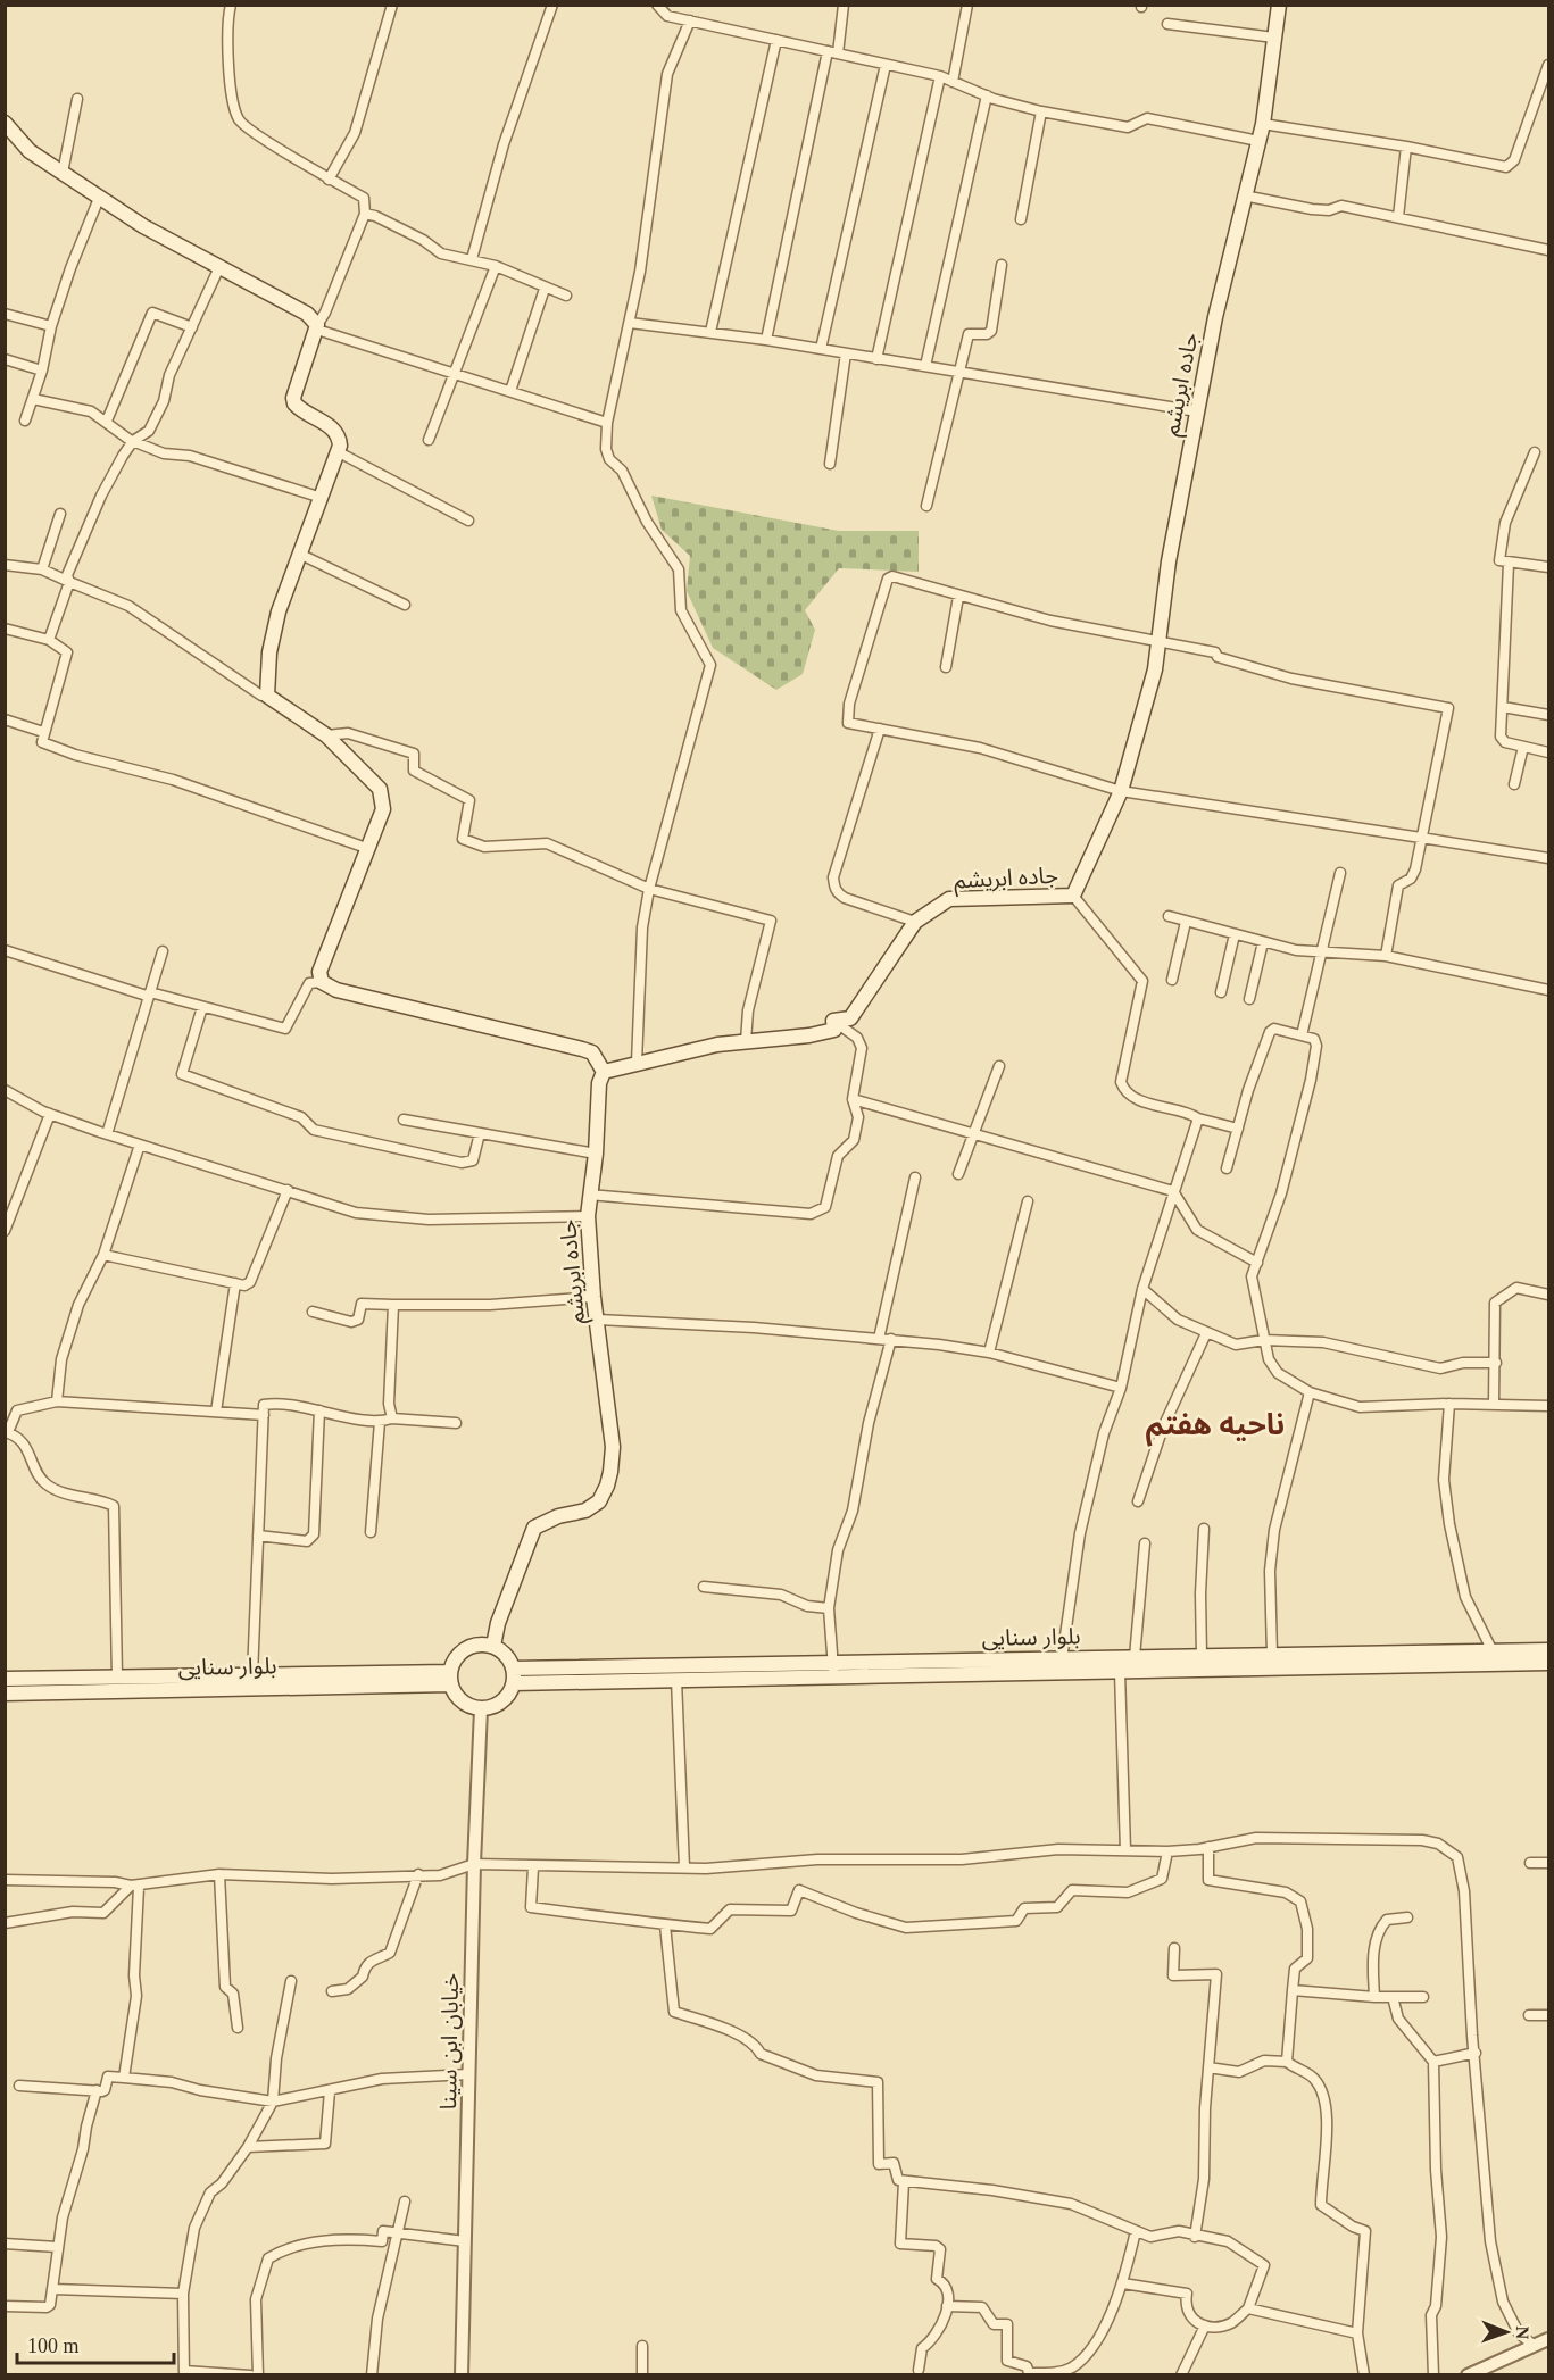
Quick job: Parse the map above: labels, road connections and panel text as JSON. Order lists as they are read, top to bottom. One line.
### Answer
{"streets":{"main road":["جاده ابریشم","بلوار سنایی"],"street":["خیابان ابن سینا"]},"crossings":[["جاده ابریشم","بلوار سنایی"],["جاده ابریشم","خیابان ابن سینا"],["بلوار سنایی","خیابان ابن سینا"]],"districts":["ناحیه هفتم"],"scale_bar":"100 m","north":"right"}
